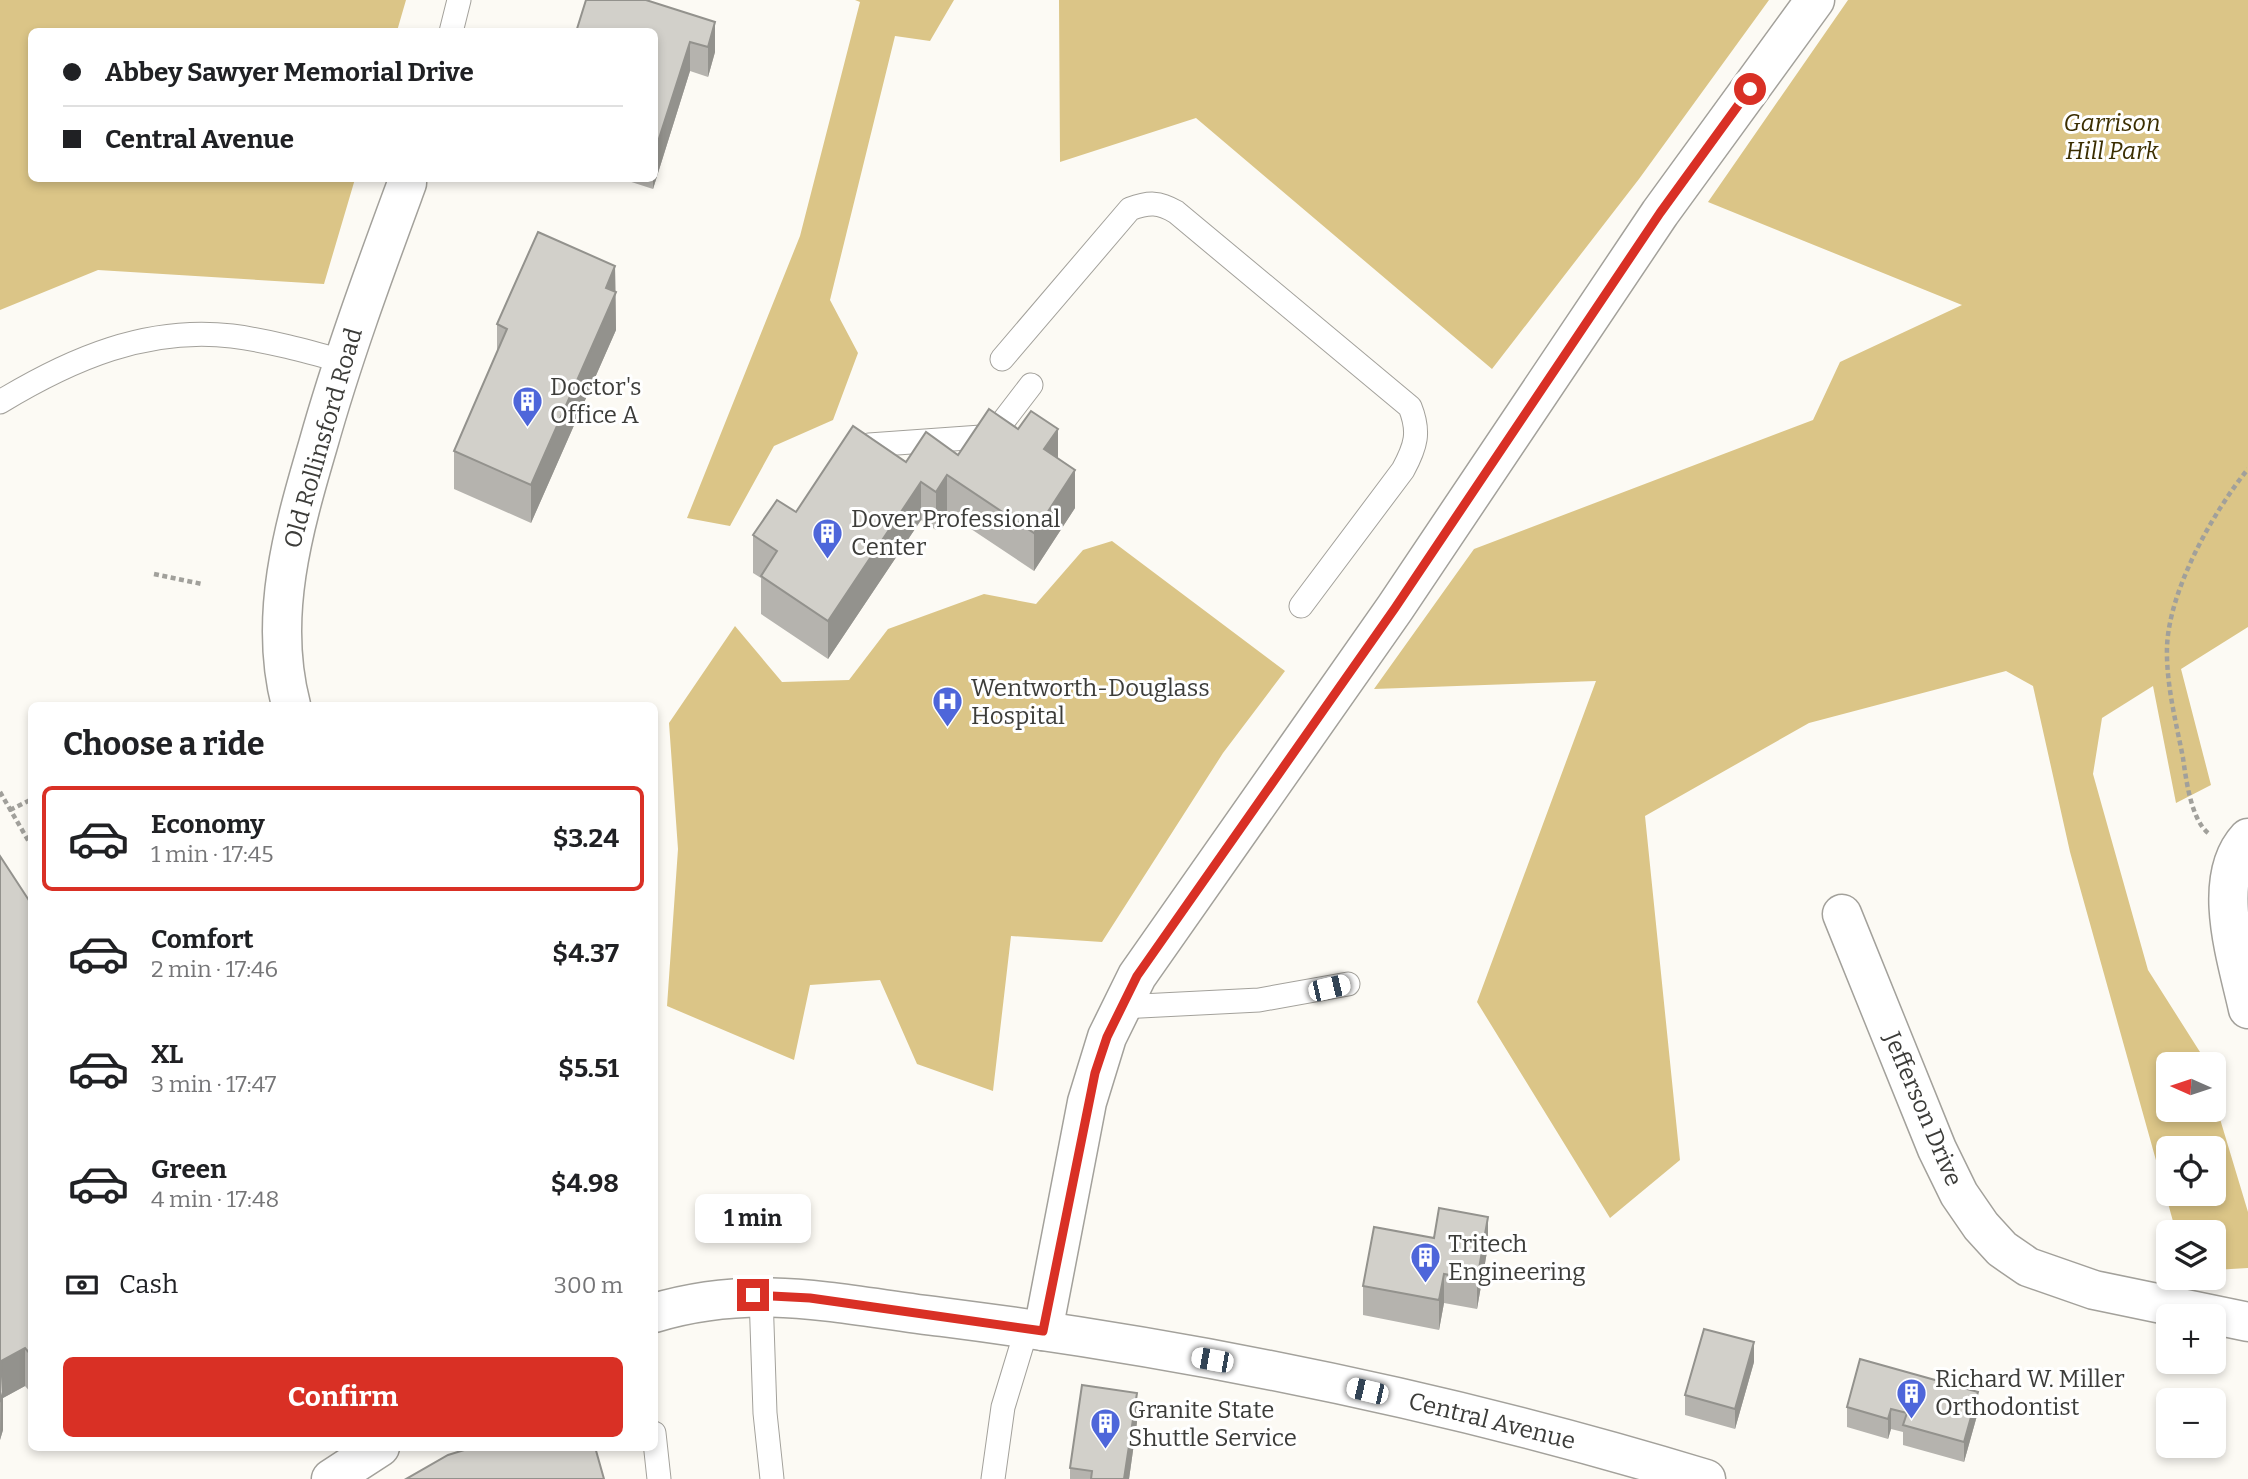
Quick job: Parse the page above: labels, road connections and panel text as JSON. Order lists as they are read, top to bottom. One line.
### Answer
{"streets":{"street":["Old Rollinsford Road","Jefferson Drive","Central Avenue"]},"parks":["Garrison Hill Park"],"places":{"building":["Doctor's Office A","Dover Professional Center","Tritech Engineering","Richard W. Miller Orthodontist","Granite State Shuttle Service"],"hospital":["Wentworth-Douglass Hospital"]},"north":"left","page":{"banner":["Abbey Sawyer Memorial Drive","Central Avenue"],"heading":"Choose a ride","list":[{"name":"Economy","note":"1 min · 17:45","value":"$3.24"},{"name":"Comfort","note":"2 min · 17:46","value":"$4.37"},{"name":"XL","note":"3 min · 17:47","value":"$5.51"},{"name":"Green","note":"4 min · 17:48","value":"$4.98"}],"map_buttons":["+","−"],"bubble":"1 min","pay":["Cash","300 m"],"buttons":"Confirm"}}
